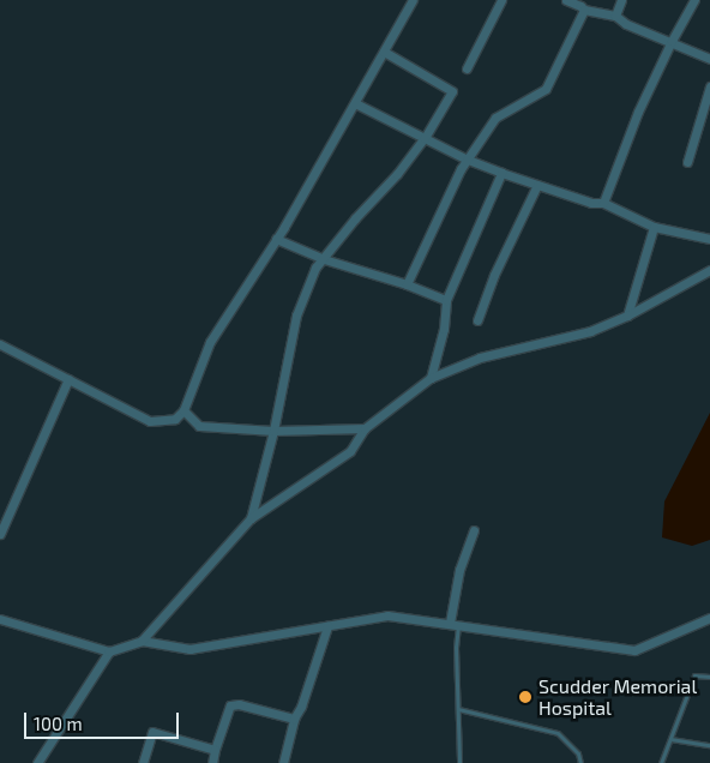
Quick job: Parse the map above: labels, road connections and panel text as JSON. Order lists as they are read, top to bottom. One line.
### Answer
{"places":["Scudder Memorial Hospital"],"scale_bar":"100 m"}
